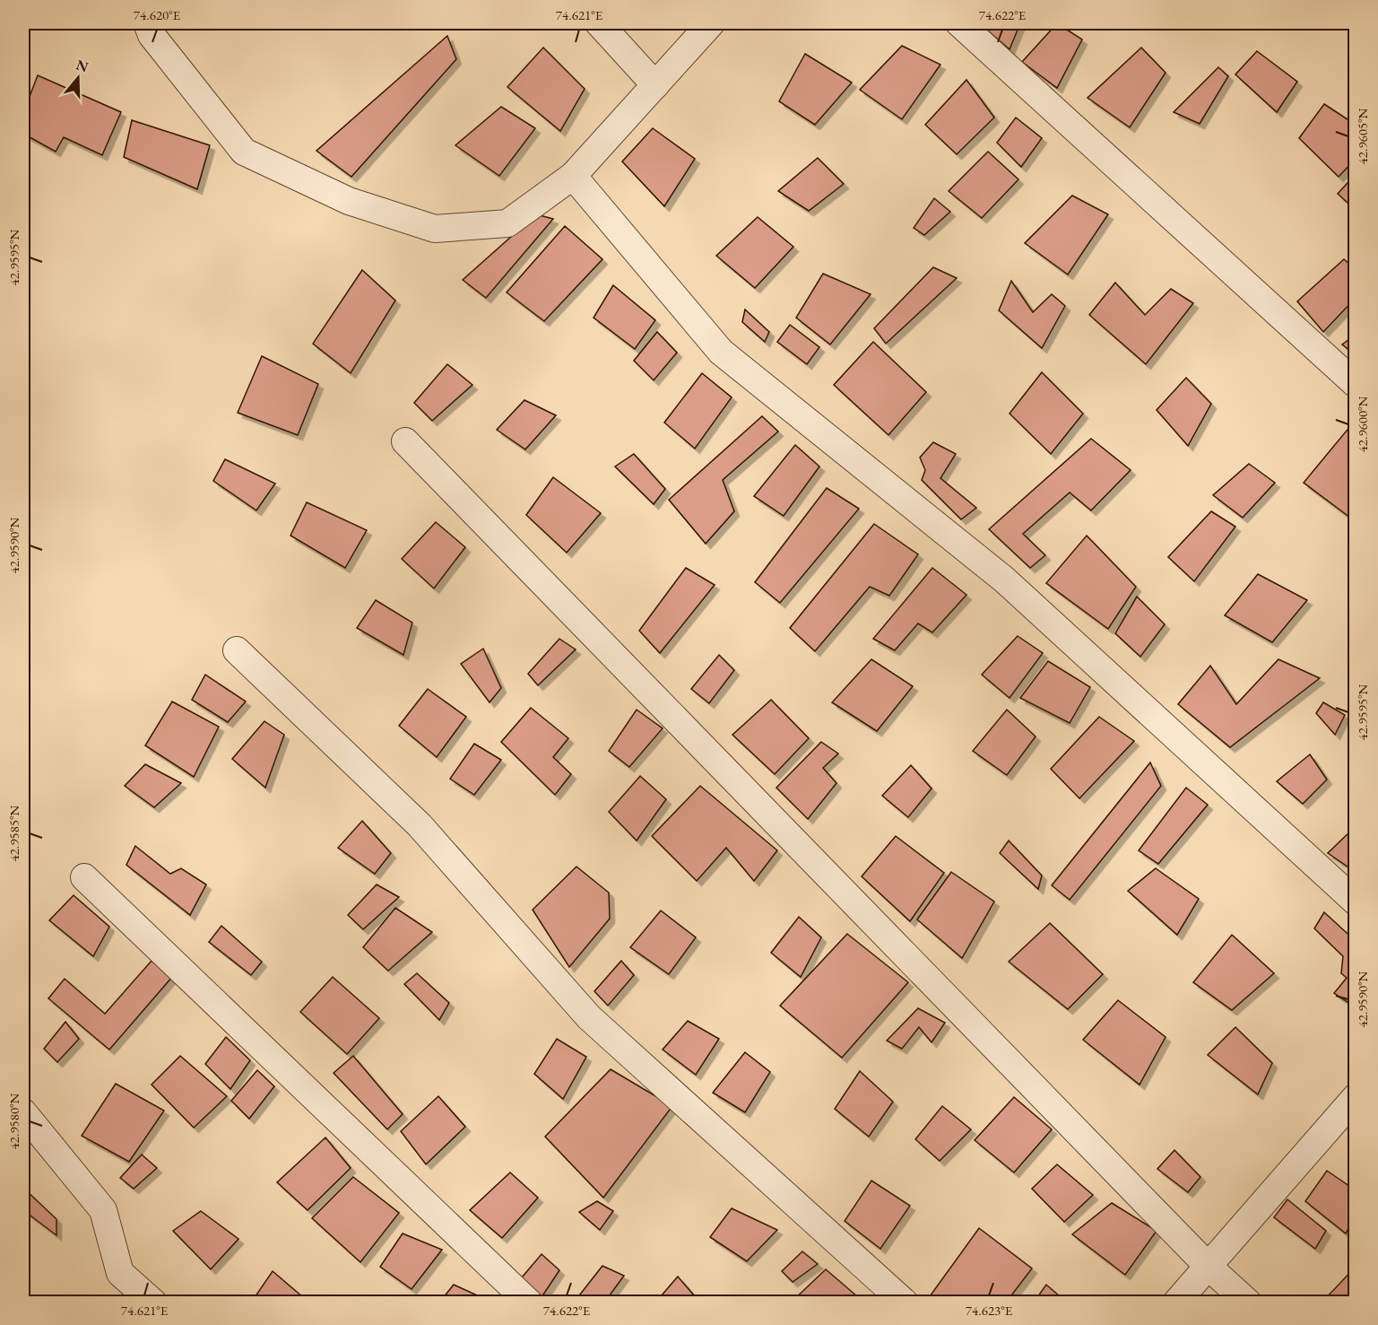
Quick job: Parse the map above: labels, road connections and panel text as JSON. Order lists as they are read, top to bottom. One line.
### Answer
{"north":"top","coordinates":["74.620°E","74.621°E","74.622°E","42.9605°N","42.9595°N","42.9600°N","42.9590°N","42.9585°N","42.9580°N","74.623°E"]}
